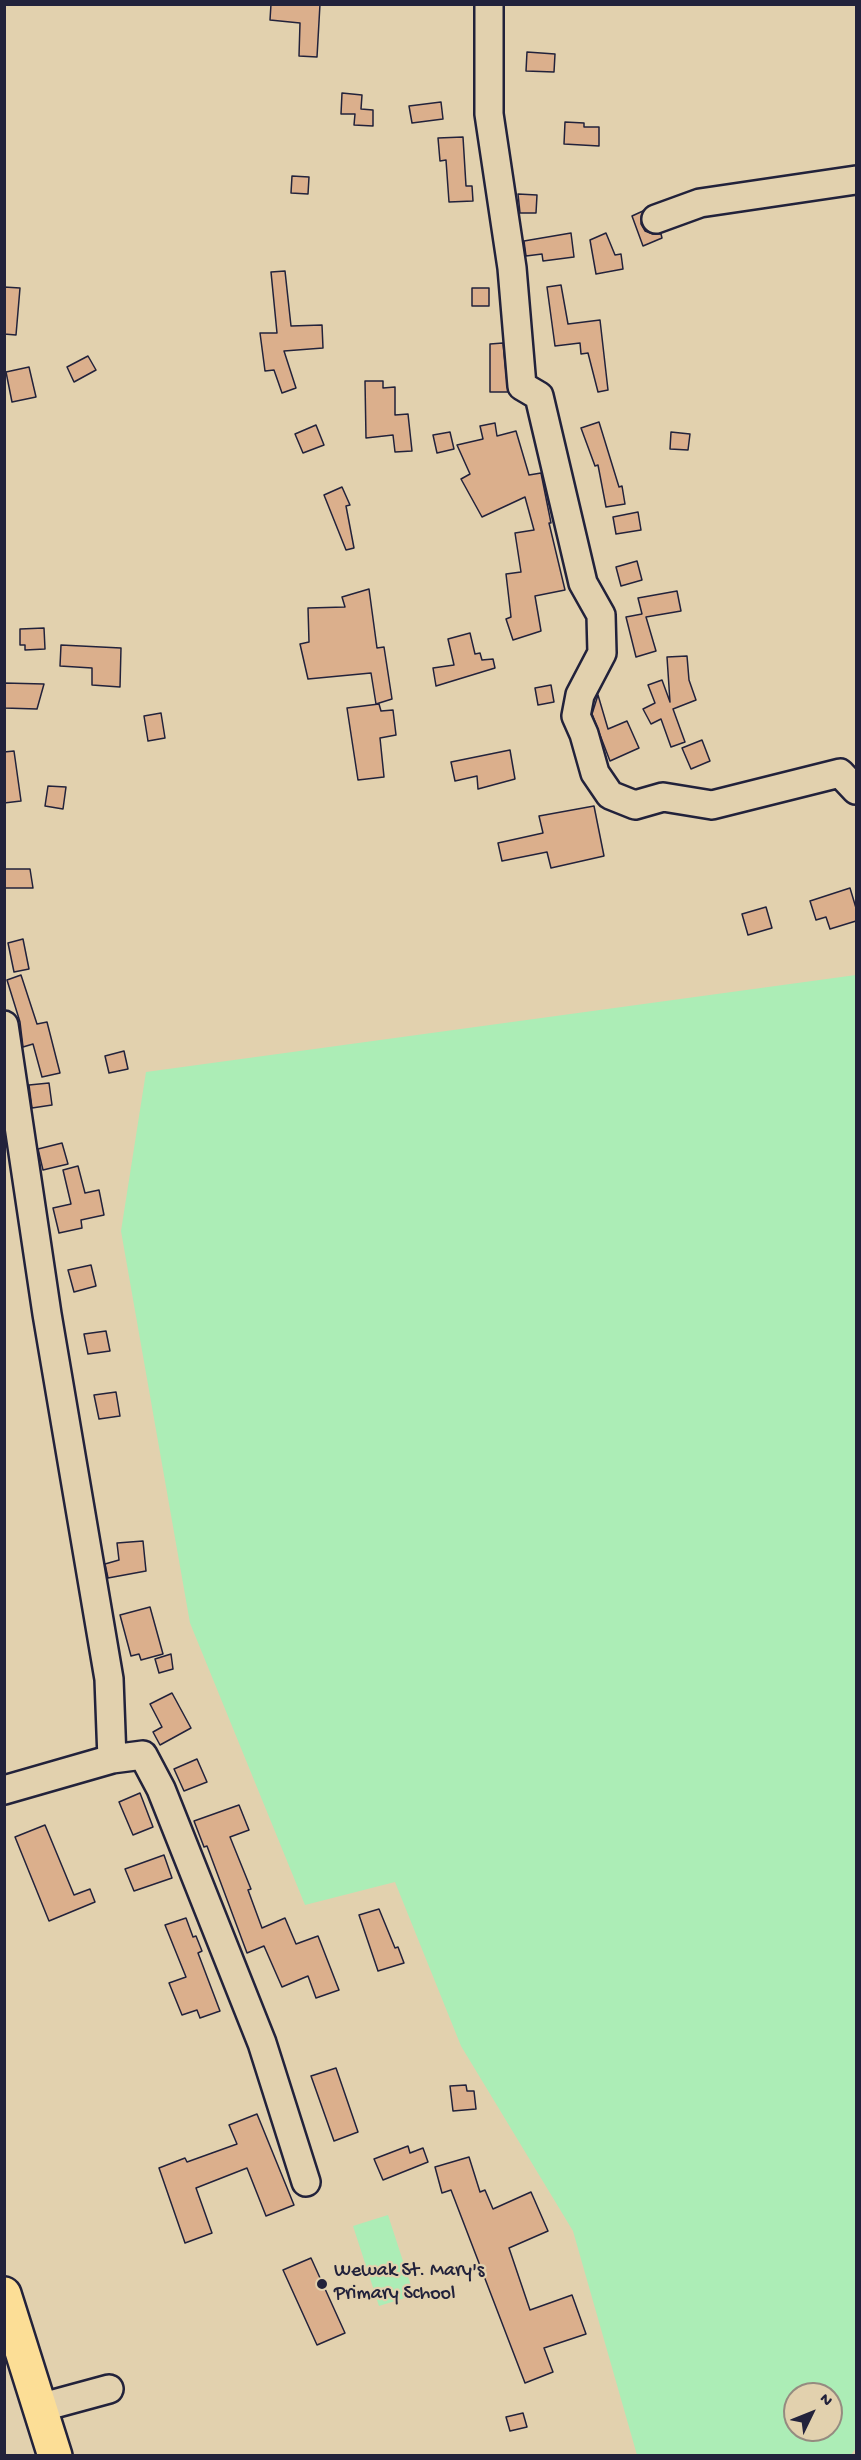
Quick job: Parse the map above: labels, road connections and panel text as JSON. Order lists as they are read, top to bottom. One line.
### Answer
{"places":["Wewak St. Mary's Primary School"],"north":"top right"}
